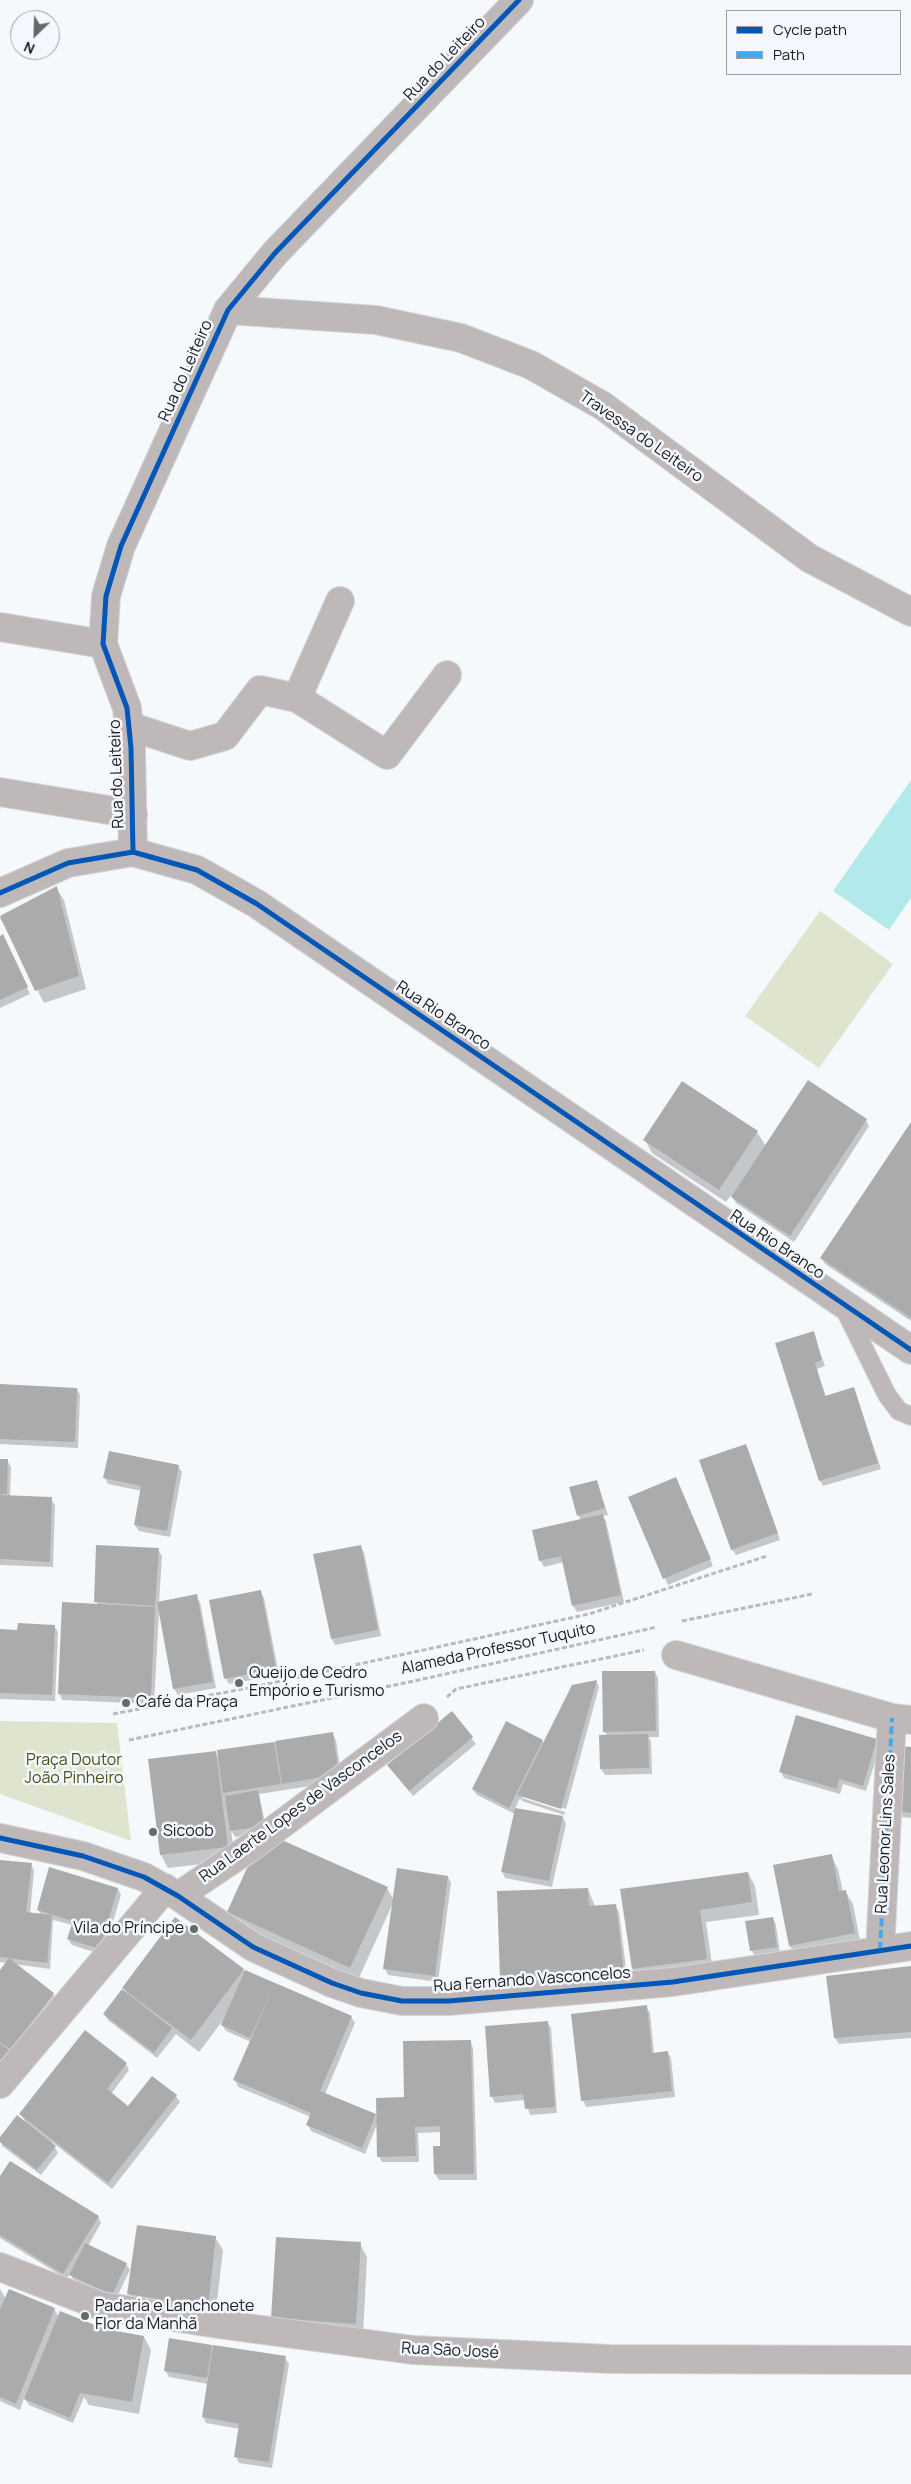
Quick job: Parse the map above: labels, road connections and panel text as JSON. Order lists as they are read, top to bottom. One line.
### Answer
{"streets":{"street":["Rua do Leiteiro","Travessa do Leiteiro","Rua Rio Branco","Rua Laerte Lopes de Vasconcelos","Rua Leonor Lins Sales","Rua Fernando Vasconcelos","Rua São José"],"path":["Alameda Professor Tuquito"]},"crossings":[["Rua do Leiteiro","Travessa do Leiteiro"],["Rua do Leiteiro","Rua Rio Branco"],["Alameda Professor Tuquito","Rua Laerte Lopes de Vasconcelos"],["Rua Laerte Lopes de Vasconcelos","Rua Fernando Vasconcelos"],["Rua Leonor Lins Sales","Rua Fernando Vasconcelos"]],"parks":["Praça Doutor João Pinheiro"],"places":["Queijo de Cedro Empório e Turismo","Café da Praça","Sicoob","Vila do Príncipe","Padaria e Lanchonete Flor da Manhã"],"legend":["Cycle path","Path"],"north":"bottom left"}
